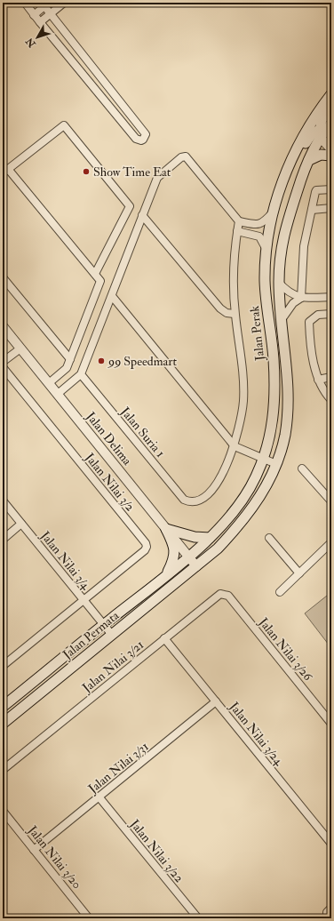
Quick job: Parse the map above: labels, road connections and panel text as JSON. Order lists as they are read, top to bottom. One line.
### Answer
{"streets":{"main road":["Jalan Perak","Jalan Permata"],"street":["Jalan Suria 1","Jalan Delima","Jalan Nilai 3/2","Jalan Nilai 3/4","Jalan Nilai 3/26","Jalan Nilai 3/21","Jalan Nilai 3/24","Jalan Nilai 3/31","Jalan Nilai 3/22","Jalan Nilai 3/20"]},"crossings":[["Jalan Perak","Jalan Delima"],["Jalan Perak","Jalan Permata"],["Jalan Delima","Jalan Permata"],["Jalan Nilai 3/2","Jalan Nilai 3/4"],["Jalan Nilai 3/4","Jalan Permata"],["Jalan Nilai 3/26","Jalan Nilai 3/21"],["Jalan Nilai 3/21","Jalan Nilai 3/24"],["Jalan Nilai 3/24","Jalan Nilai 3/31"],["Jalan Nilai 3/31","Jalan Nilai 3/22"],["Jalan Nilai 3/31","Jalan Nilai 3/20"]],"places":["Show Time Eat","99 Speedmart"],"north":"bottom left"}
